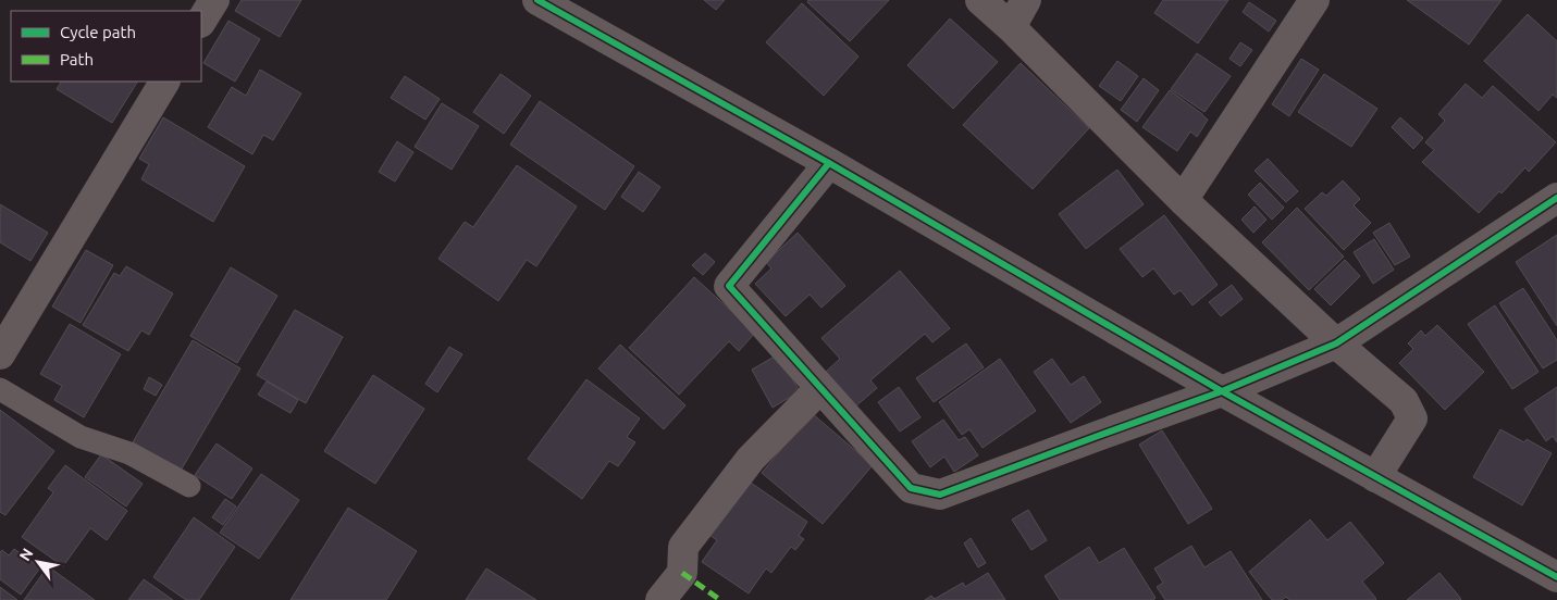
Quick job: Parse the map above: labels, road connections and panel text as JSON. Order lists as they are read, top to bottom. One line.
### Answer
{"legend":["Cycle path","Path"],"north":"top left"}
